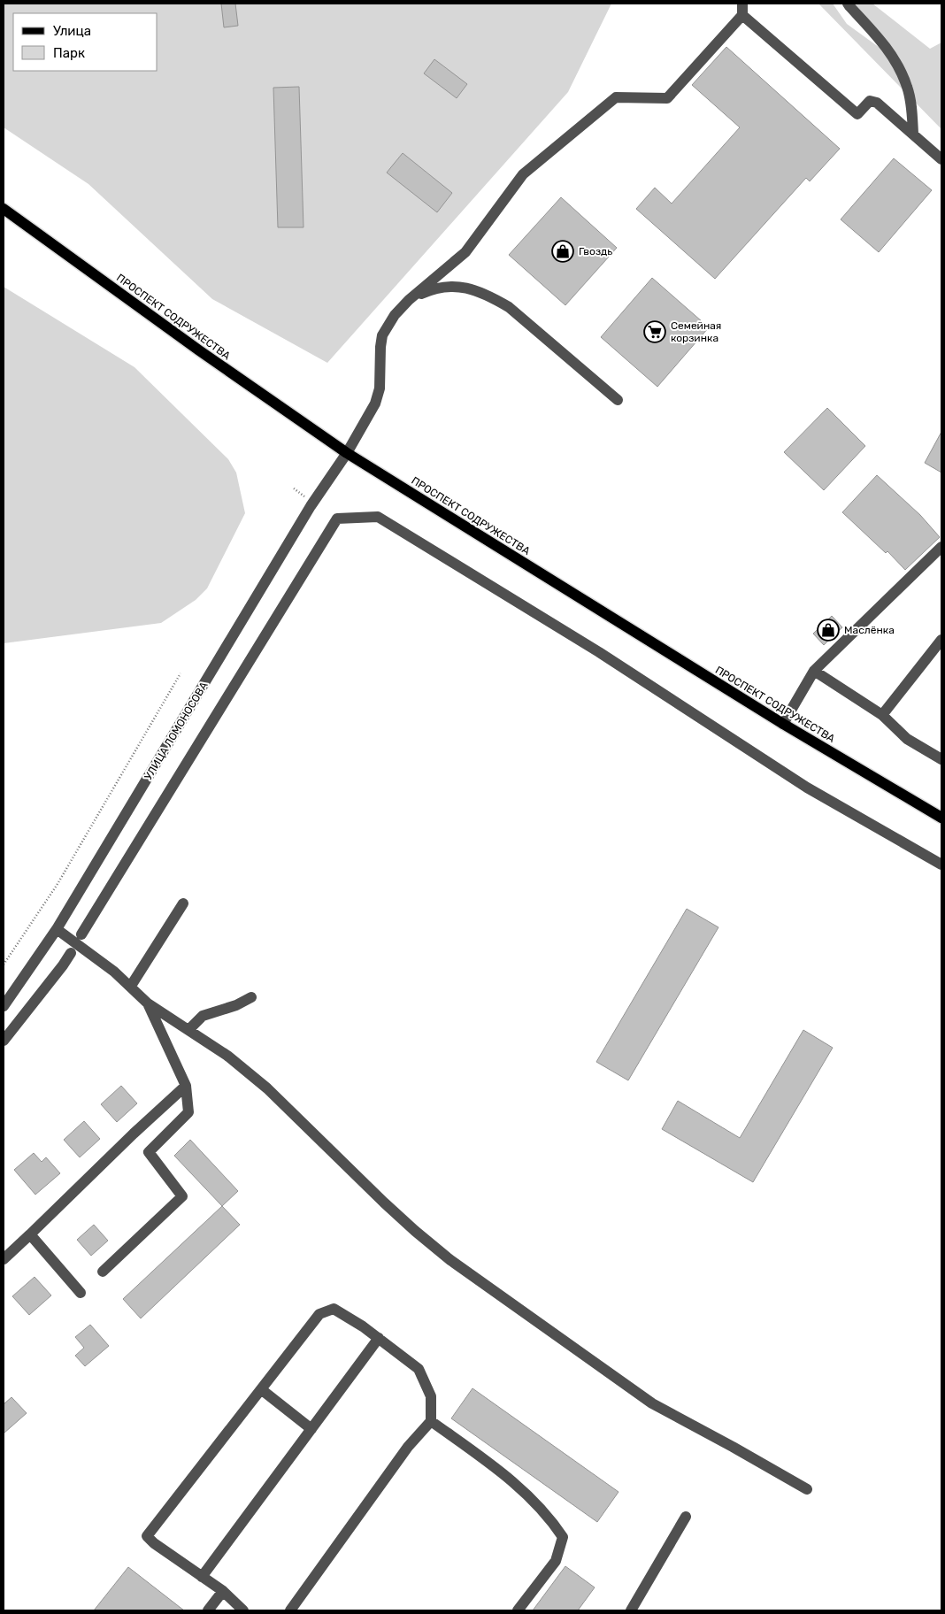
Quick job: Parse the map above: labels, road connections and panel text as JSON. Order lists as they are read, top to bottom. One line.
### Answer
{"streets":{"main road":["ПРОСПЕКТ СОДРУЖЕСТВА"],"street":["УЛИЦА ЛОМОНОСОВА"]},"crossings":[["ПРОСПЕКТ СОДРУЖЕСТВА","УЛИЦА ЛОМОНОСОВА"]],"places":{"shop":["Гвоздь","Маслёнка"],"supermarket":["Семейная корзинка"]},"legend":["Улица","Парк"]}
